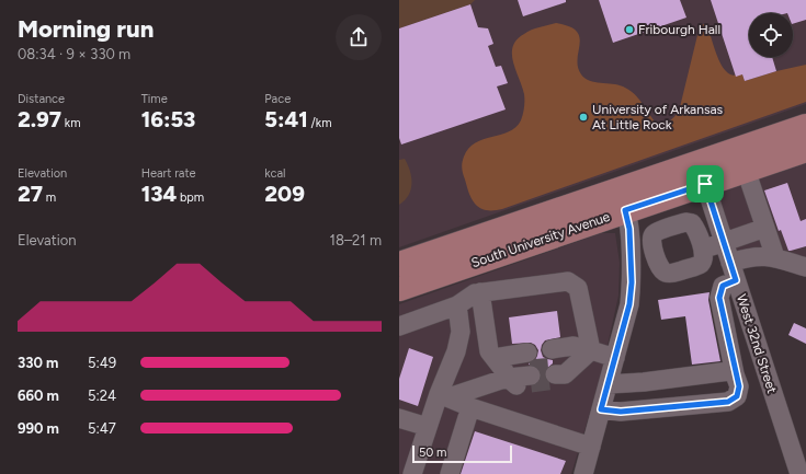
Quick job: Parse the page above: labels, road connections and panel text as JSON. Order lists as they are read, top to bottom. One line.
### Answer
{"streets":{"main road":["South University Avenue"],"street":["West 32nd Street"]},"crossings":[["South University Avenue","West 32nd Street"]],"places":["Fribourgh Hall","University of Arkansas At Little Rock"],"scale_bar":"50 m","page":{"heading":["Morning run","08:34 · 9 × 330 m"],"stats":[["Distance","2.97 km"],["Time","16:53"],["Pace","5:41 /km"],["Elevation","27 m"],["Heart rate","134 bpm"],["kcal","209"]],"chart":["Elevation","18–21 m"],"list":[{"name":"330 m","note":"5:49"},{"name":"660 m","note":"5:24"},{"name":"990 m","note":"5:47"}],"scale":"50 m"}}
